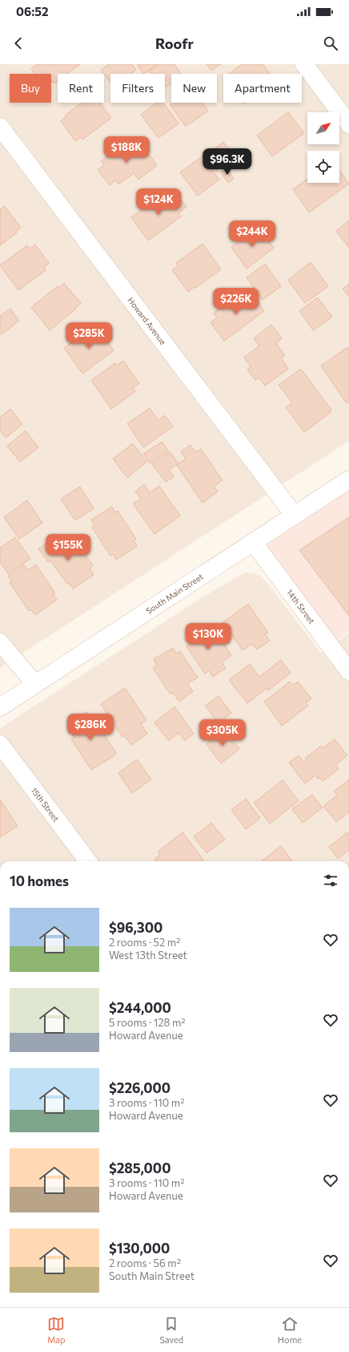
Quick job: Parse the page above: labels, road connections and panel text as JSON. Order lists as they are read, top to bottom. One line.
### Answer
{"streets":{"street":["Howard Avenue","South Main Street","14th Street","15th Street"]},"crossings":[["Howard Avenue","South Main Street"],["South Main Street","14th Street"]],"north":"top right","page":{"status":"06:52","header":"Roofr","chip":["Buy","Rent","Filters","New","Apartment"],"price":["$188K","$96.3K","$124K","$244K","$226K","$285K","$155K","$130K","$286K","$305K"],"heading":"10 homes","list":[{"name":"$96,300","note":"2 rooms · 52 m² · West 13th Street"},{"name":"$244,000","note":"5 rooms · 128 m² · Howard Avenue"},{"name":"$226,000","note":"3 rooms · 110 m² · Howard Avenue"},{"name":"$285,000","note":"3 rooms · 110 m² · Howard Avenue"},{"name":"$130,000","note":"2 rooms · 56 m² · South Main Street"}],"tabs":["Map","Saved","Home"]}}
